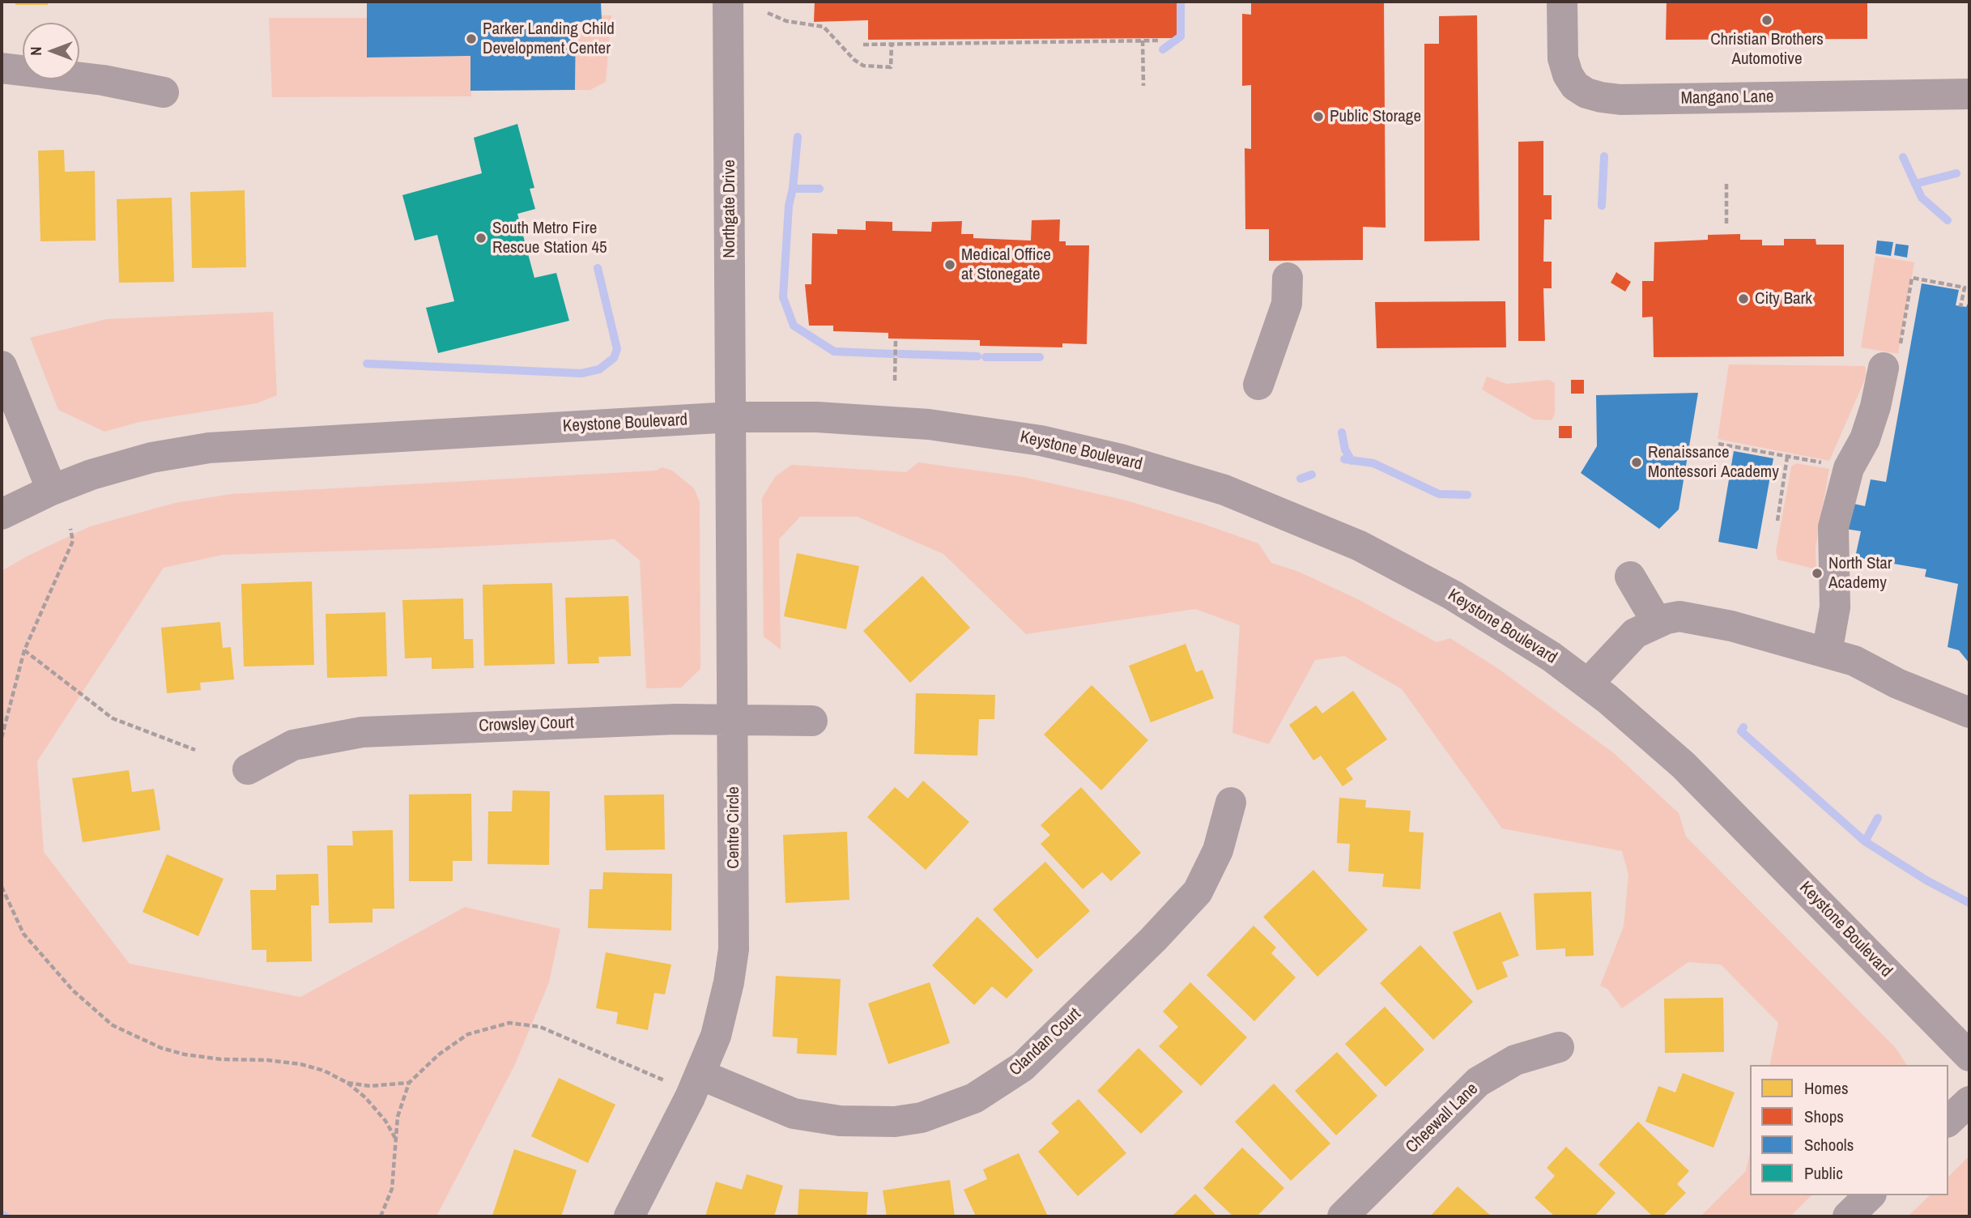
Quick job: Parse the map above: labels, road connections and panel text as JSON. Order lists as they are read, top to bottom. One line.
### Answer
{"streets":{"street":["Mangano Lane","Northgate Drive","Keystone Boulevard","Crowsley Court","Centre Circle","Clandan Court","Cheewall Lane"]},"crossings":[["Northgate Drive","Keystone Boulevard"],["Northgate Drive","Centre Circle"],["Keystone Boulevard","Centre Circle"],["Crowsley Court","Centre Circle"],["Centre Circle","Clandan Court"]],"places":["Christian Brothers Automotive","Parker Landing Child Development Center","Public Storage","South Metro Fire Rescue Station 45","Medical Office at Stonegate","City Bark","Renaissance Montessori Academy","North Star Academy"],"legend":["Homes","Shops","Schools","Public"],"north":"left"}
